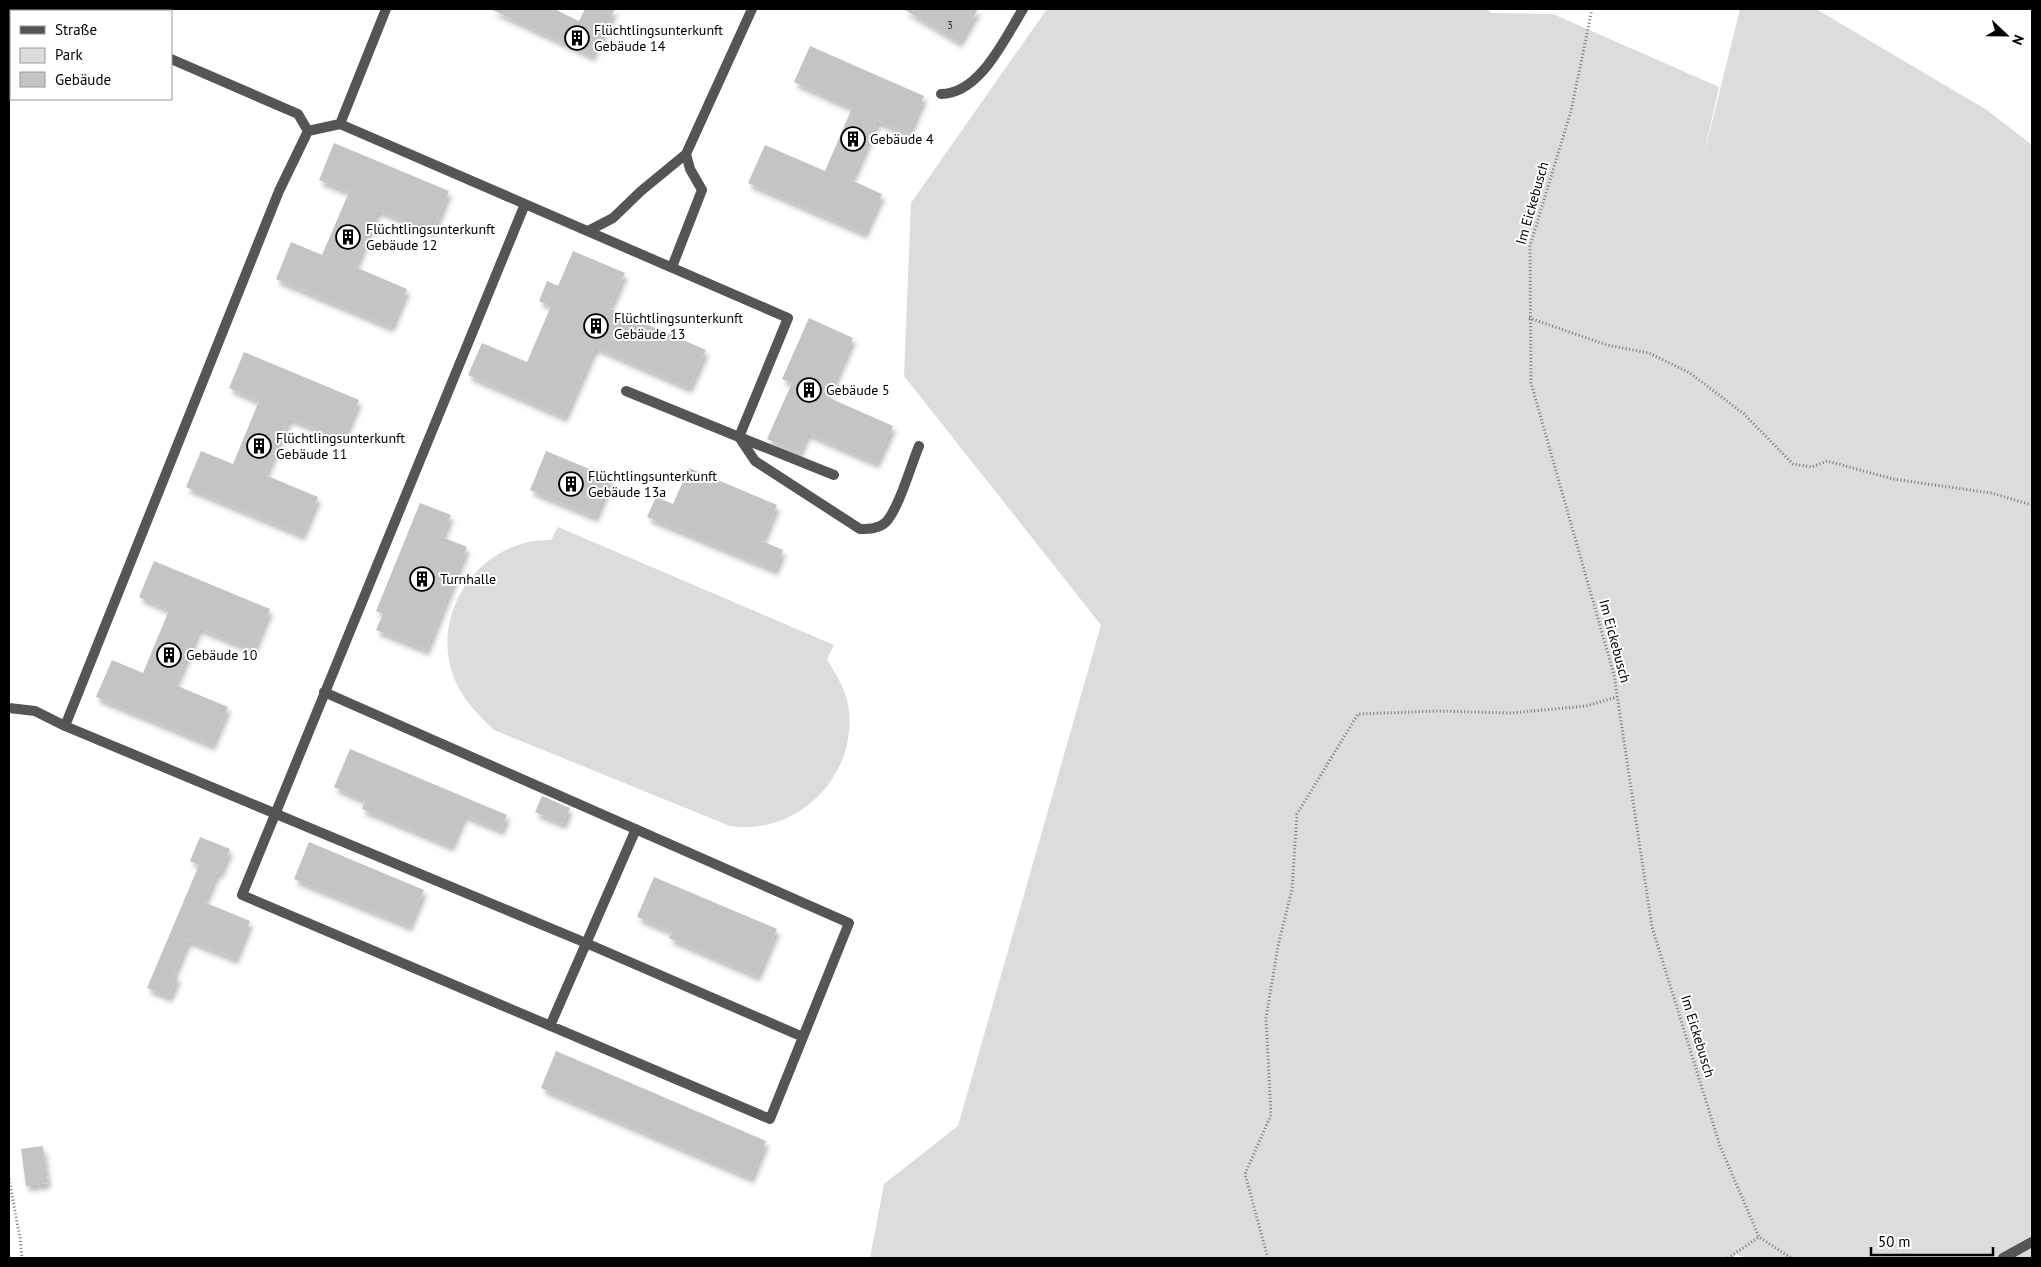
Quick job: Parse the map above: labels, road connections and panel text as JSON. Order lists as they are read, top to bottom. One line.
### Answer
{"streets":{"path":["Im Eickebusch"]},"places":{"building":["Flüchtlingsunterkunft Gebäude 14","Gebäude 4","Flüchtlingsunterkunft Gebäude 12","Flüchtlingsunterkunft Gebäude 13","Gebäude 5","Flüchtlingsunterkunft Gebäude 11","Flüchtlingsunterkunft Gebäude 13a","Turnhalle","Gebäude 10"]},"house_numbers":["3"],"legend":["Straße","Park","Gebäude"],"scale_bar":"50 m","north":"right"}
